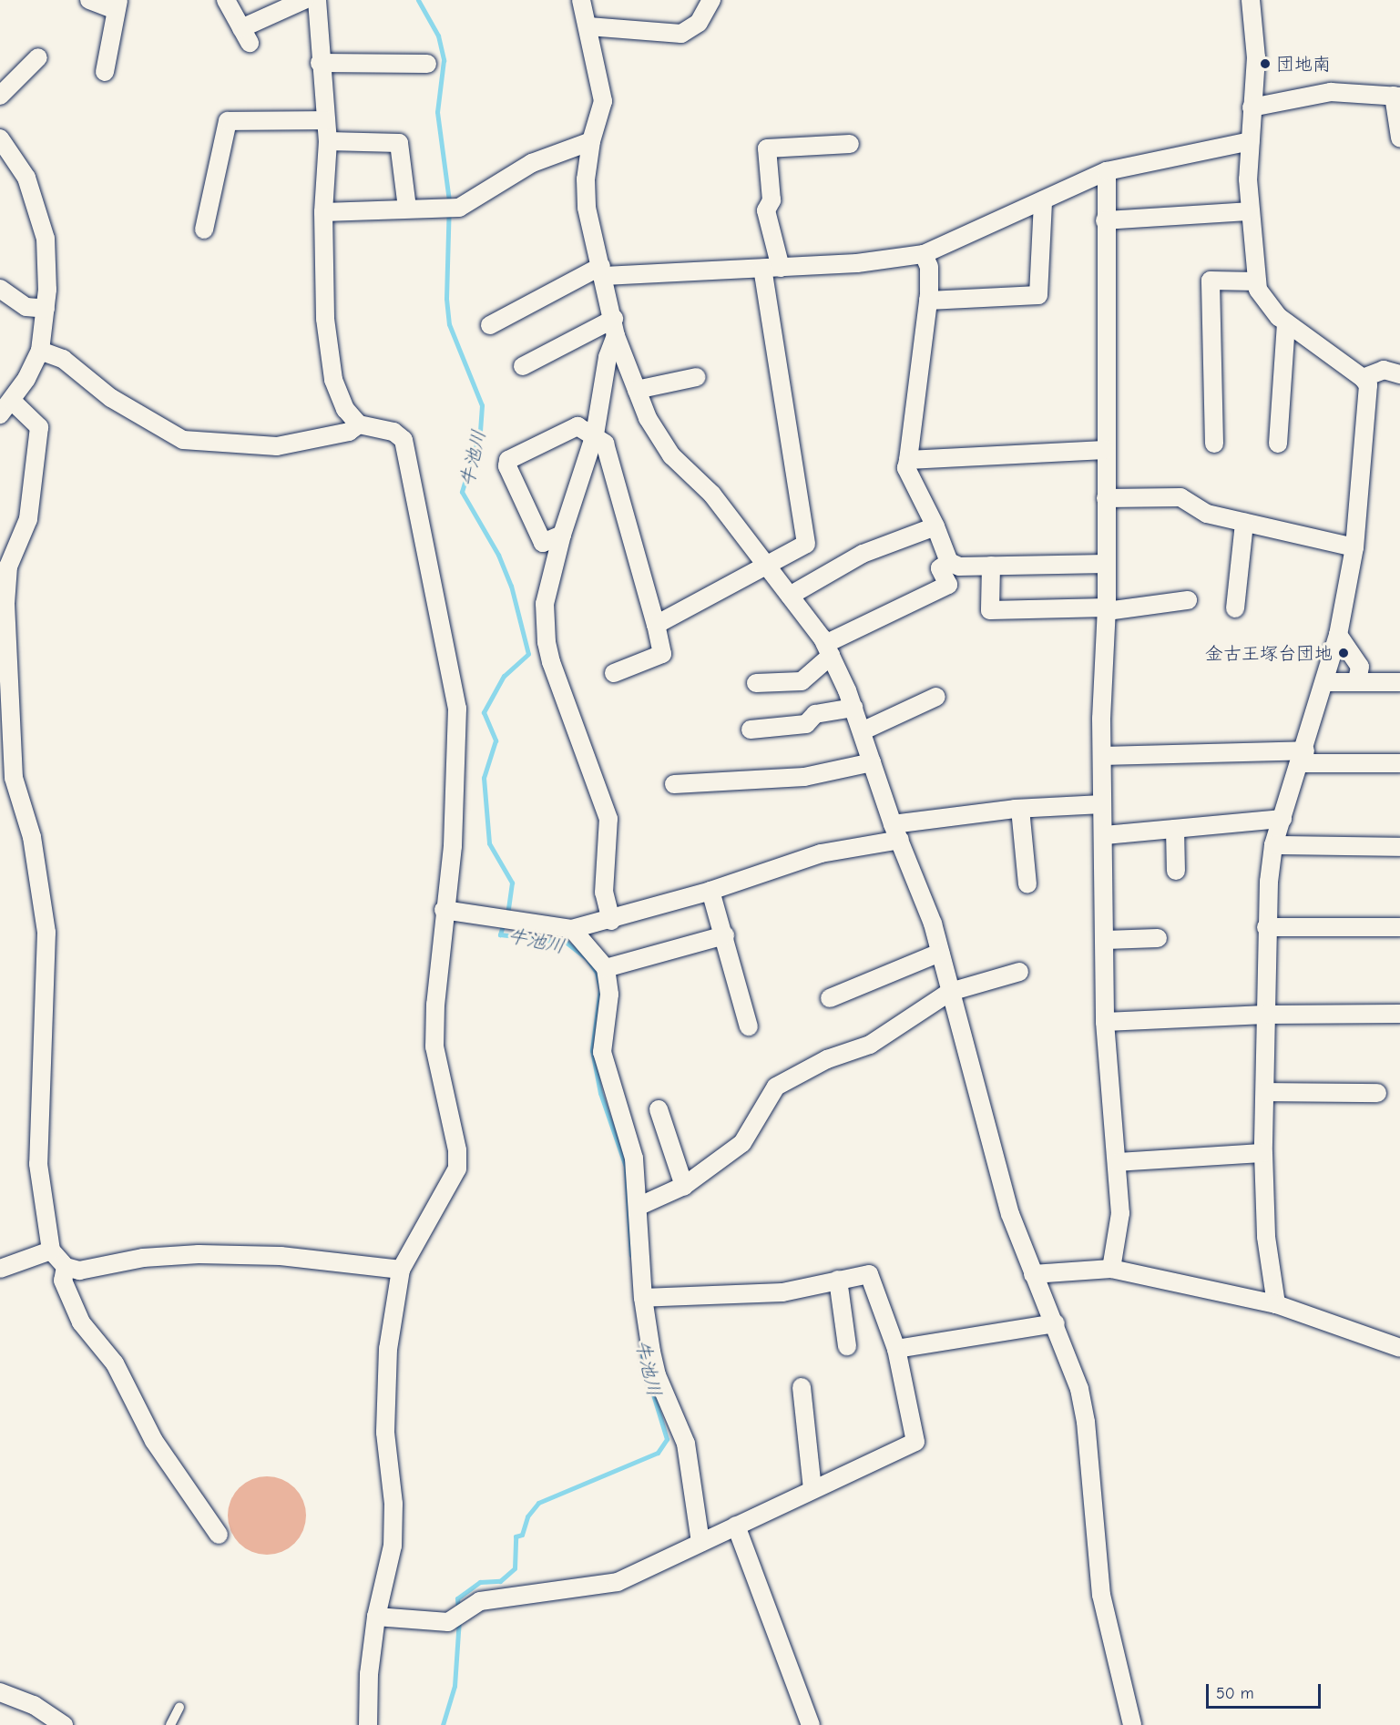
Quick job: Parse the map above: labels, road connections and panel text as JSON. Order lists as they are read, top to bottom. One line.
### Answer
{"water":["牛池川"],"places":["団地南","金古王塚台団地"],"scale_bar":"50 m"}
